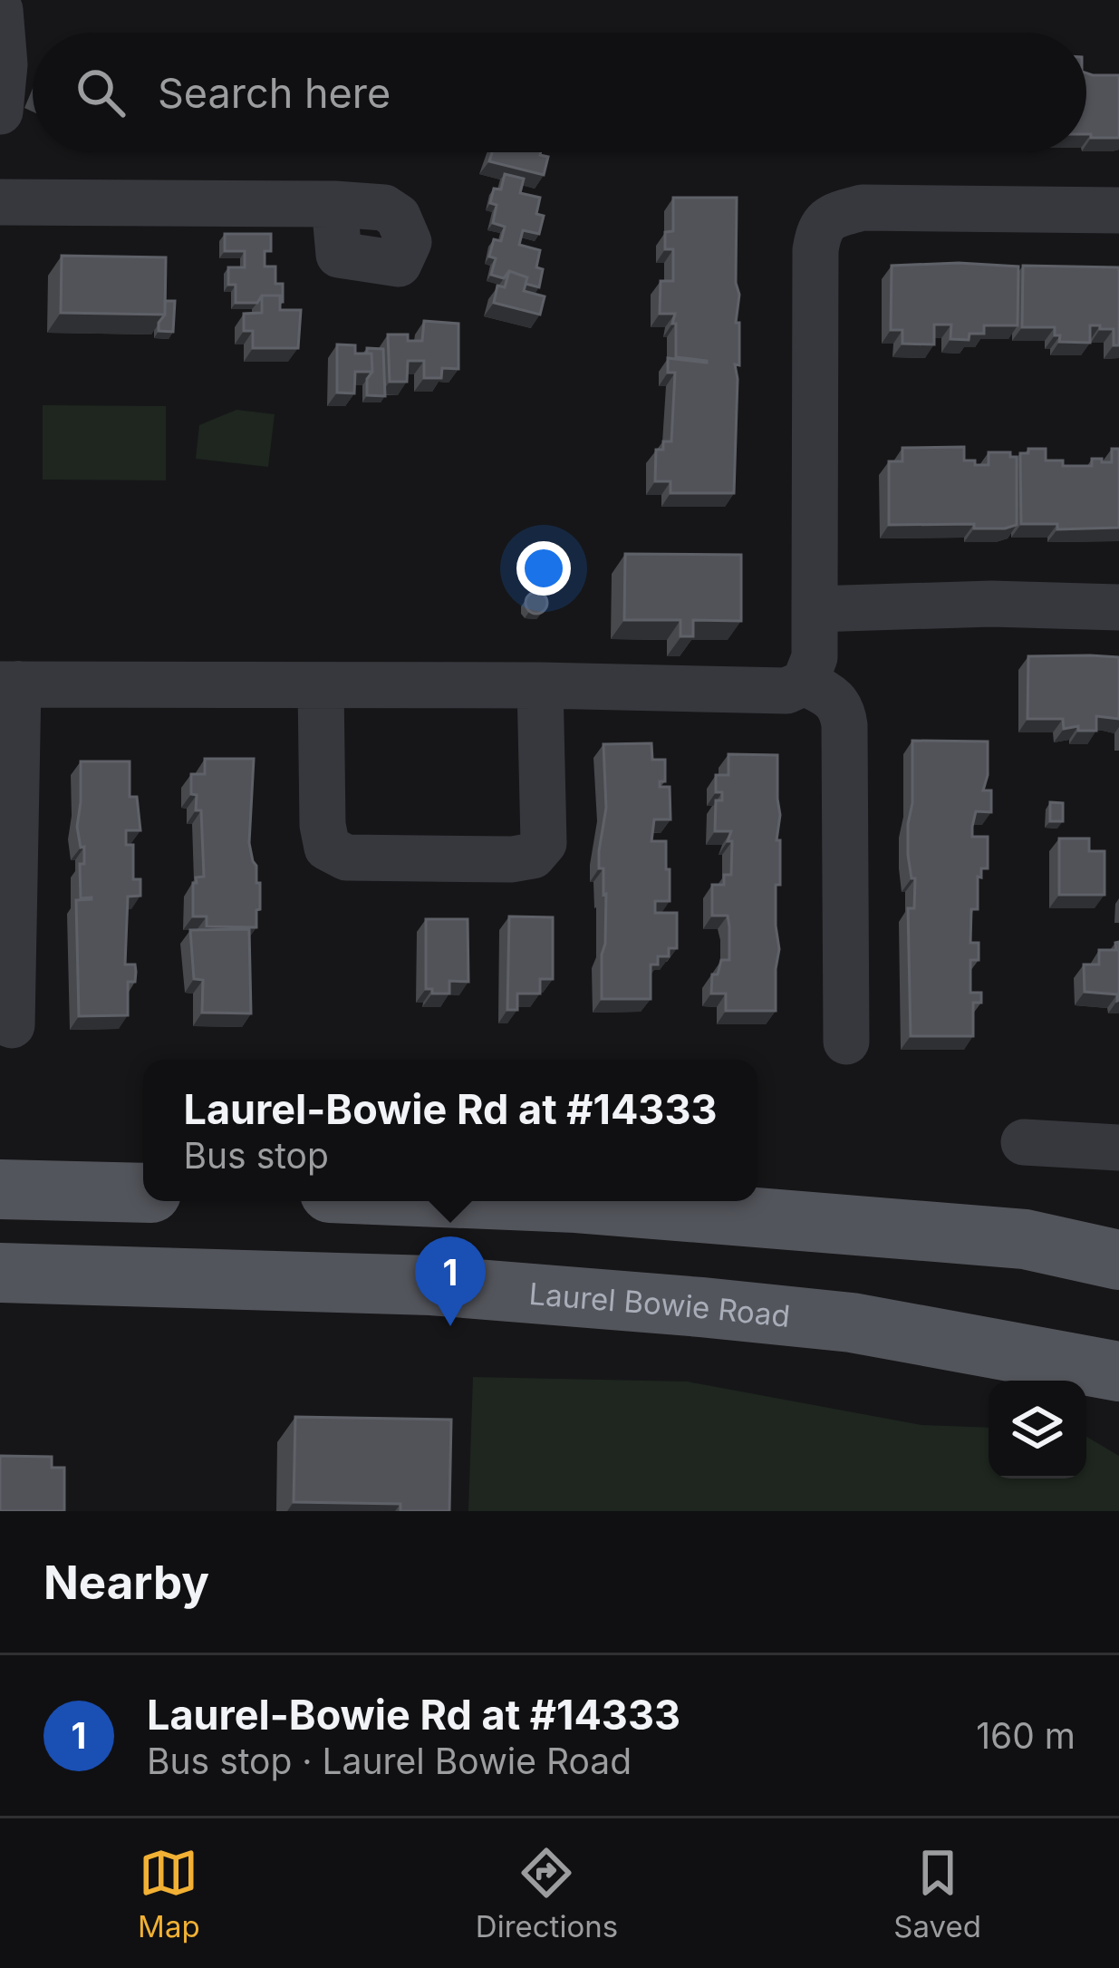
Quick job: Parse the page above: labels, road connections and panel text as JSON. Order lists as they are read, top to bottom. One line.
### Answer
{"streets":{"main road":["Laurel Bowie Road"]},"page":{"search":"Search here","popup":["Laurel-Bowie Rd at #14333","Bus stop"],"pins":"1","heading":"Nearby","list":[{"mark":"1","name":"Laurel-Bowie Rd at #14333","note":"Bus stop · Laurel Bowie Road","value":"160 m"}],"nav":["Map","Directions","Saved"]}}
